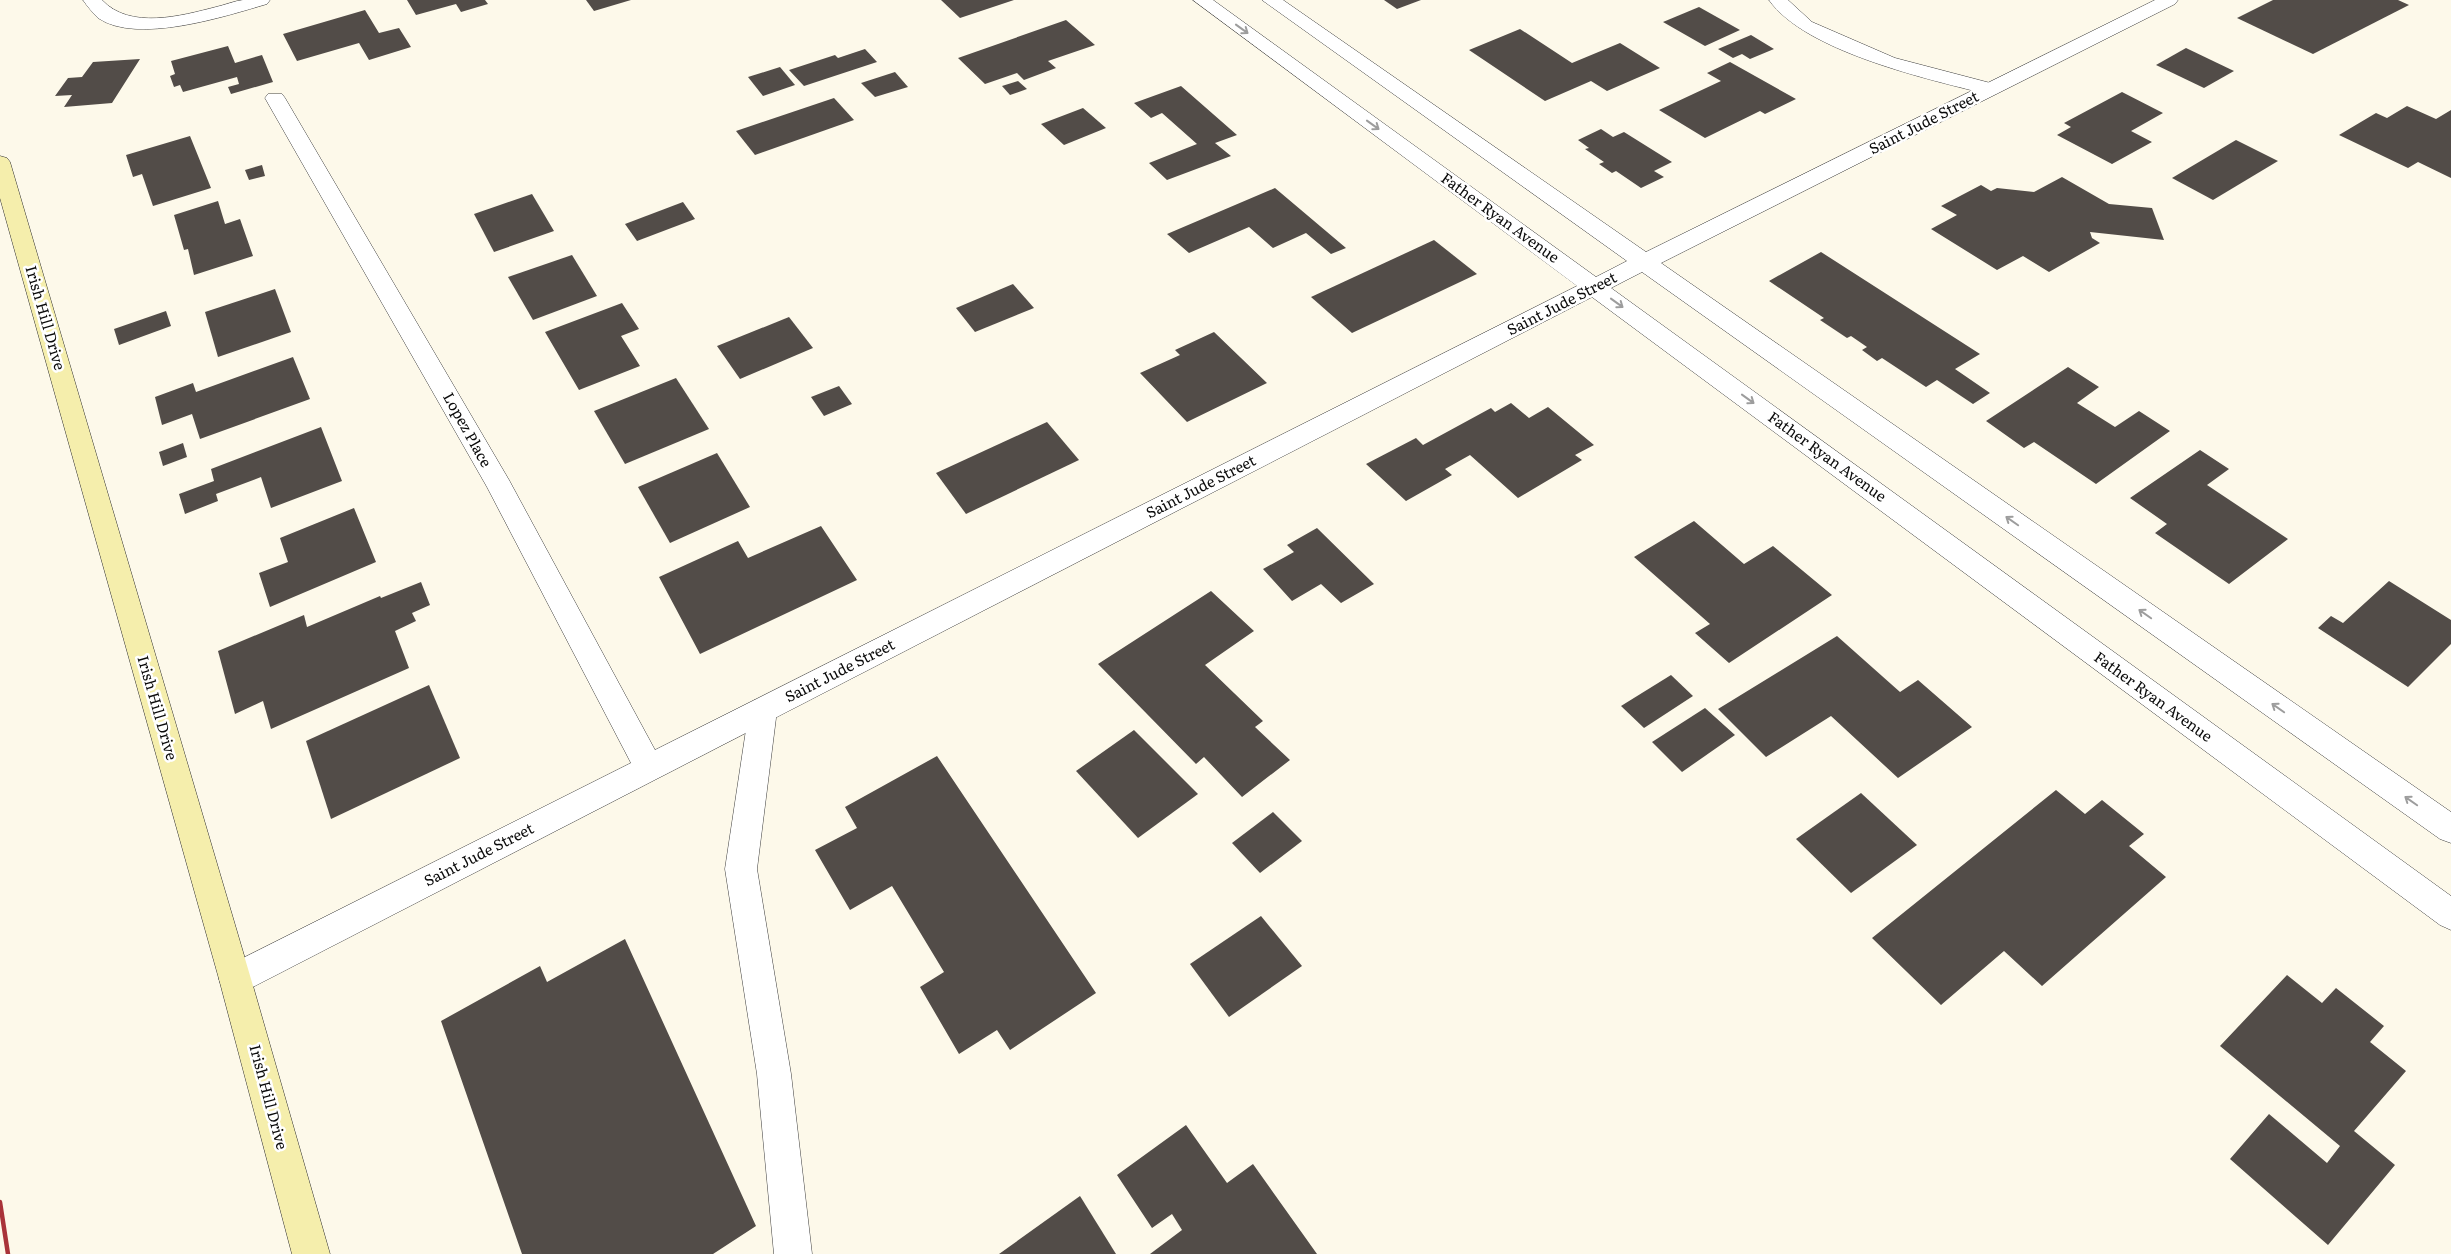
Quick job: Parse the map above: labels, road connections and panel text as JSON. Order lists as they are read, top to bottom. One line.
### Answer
{"streets":{"main road":["Irish Hill Drive"],"street":["Saint Jude Street","Father Ryan Avenue","Lopez Place"]},"crossings":[["Saint Jude Street","Father Ryan Avenue"],["Saint Jude Street","Irish Hill Drive"],["Saint Jude Street","Lopez Place"]]}
